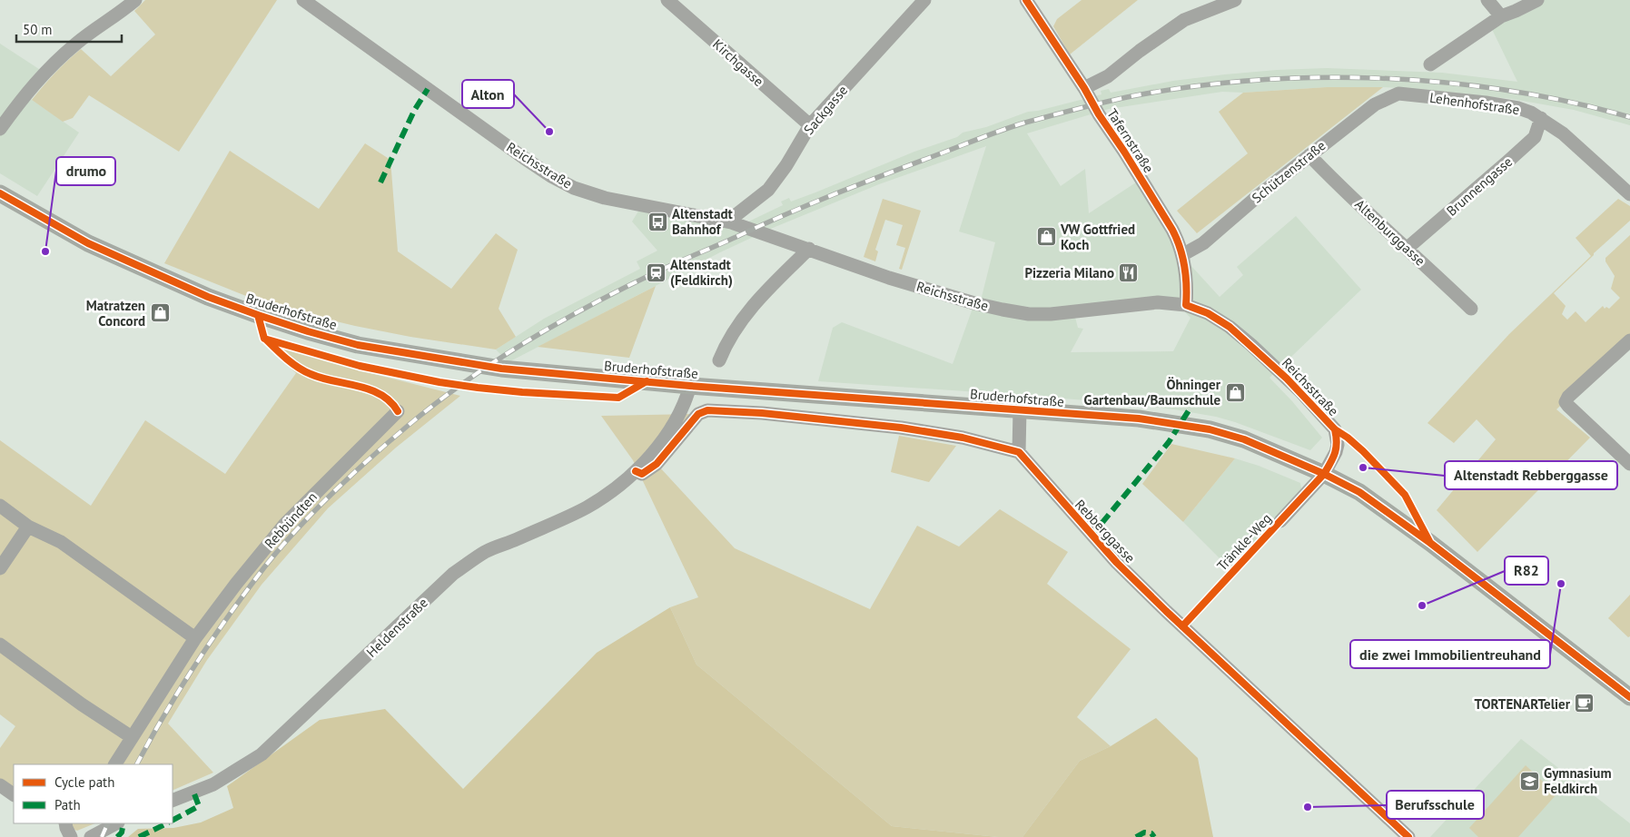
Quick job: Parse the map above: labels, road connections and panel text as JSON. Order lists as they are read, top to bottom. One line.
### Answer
{"streets":{"main road":["Bruderhofstraße"],"street":["Kirchgasse","Lehenhofstraße","Sackgasse","Tafernstraße","Reichsstraße","Schützenstraße","Brunnengasse","Altenburggasse","Rebbündten","Rebberggasse","Tränkle-Weg","Heldenstraße"]},"crossings":[["Kirchgasse","Sackgasse"],["Lehenhofstraße","Schützenstraße"],["Lehenhofstraße","Brunnengasse"],["Sackgasse","Reichsstraße"],["Tafernstraße","Reichsstraße"],["Tafernstraße","Schützenstraße"],["Reichsstraße","Bruderhofstraße"],["Reichsstraße","Tränkle-Weg"],["Schützenstraße","Altenburggasse"],["Brunnengasse","Altenburggasse"],["Bruderhofstraße","Tränkle-Weg"],["Bruderhofstraße","Heldenstraße"],["Rebberggasse","Heldenstraße"]],"places":{"other":["Alton","drumo","Altenstadt Rebberggasse","die zwei Immobilientreuhand","R82","Berufsschule"],"bus stop":["Altenstadt Bahnhof"],"shop":["VW Gottfried Koch","Matratzen Concord","Öhninger Gartenbau/Baumschule"],"station":["Altenstadt (Feldkirch)"],"restaurant":["Pizzeria Milano"],"cafe":["TORTENARTelier"],"school or university":["Gymnasium Feldkirch"]},"legend":["Cycle path","Path"],"scale_bar":"50 m"}
